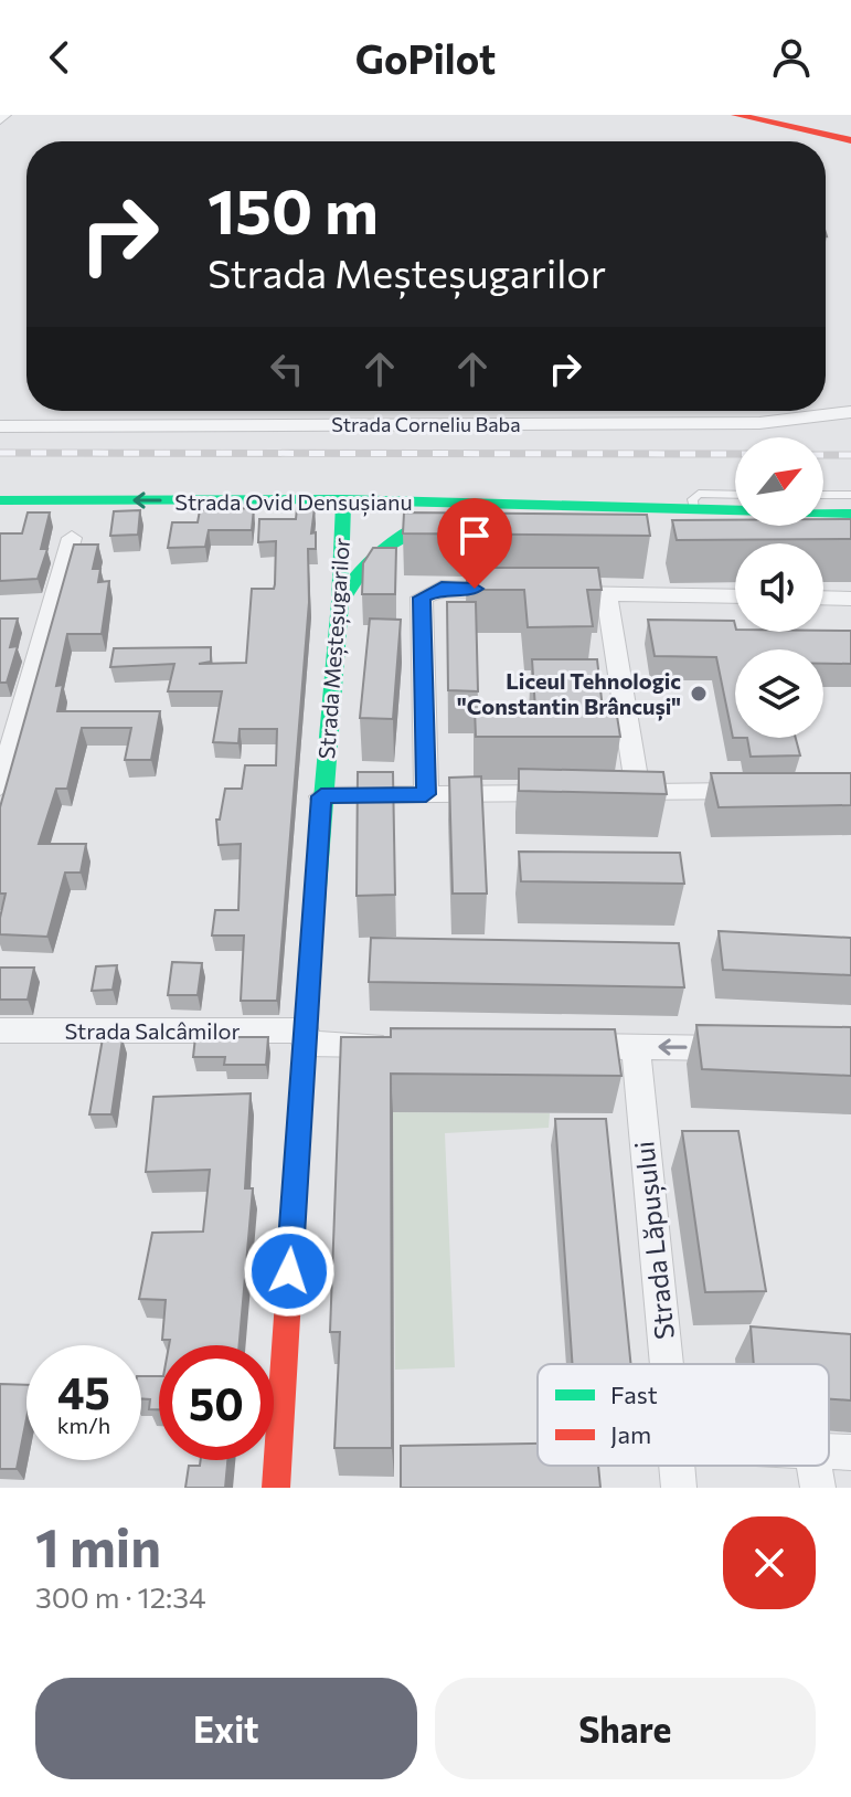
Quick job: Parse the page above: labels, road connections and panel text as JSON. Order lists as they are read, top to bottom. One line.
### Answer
{"streets":{"main road":["Strada Ovid Densușianu","Strada Meșteșugarilor"],"street":["Strada Corneliu Baba","Strada Salcâmilor","Strada Lăpușului"]},"crossings":[["Strada Ovid Densușianu","Strada Meșteșugarilor"],["Strada Meșteșugarilor","Strada Salcâmilor"]],"places":["Liceul Tehnologic \"Constantin Brâncuși\""],"legend":["Fast","Jam"],"north":"top right","page":{"header":"GoPilot","turn":["150 m","Strada Meșteșugarilor"],"speed":"45 km/h","limit":"50","heading":["1 min","300 m · 12:34"],"buttons":["Exit","Share"]}}
